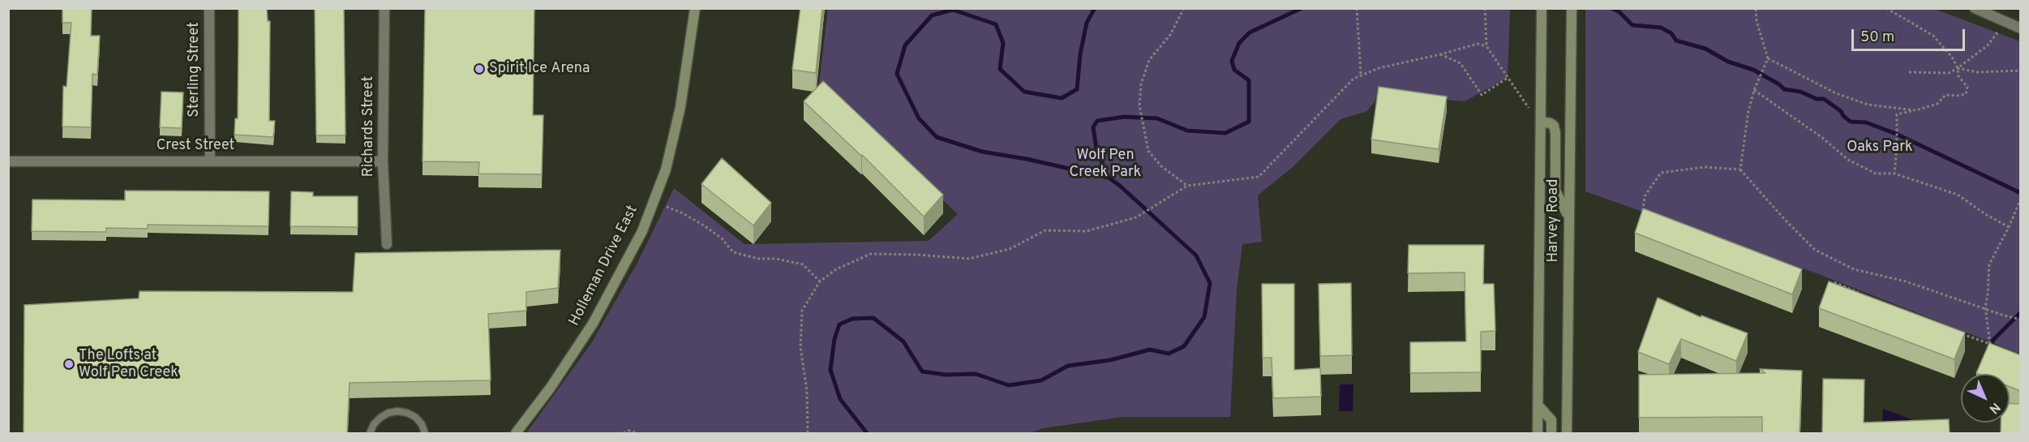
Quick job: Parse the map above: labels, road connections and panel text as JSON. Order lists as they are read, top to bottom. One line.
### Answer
{"streets":{"main road":["Harvey Road","Holleman Drive East"],"street":["Sterling Street","Richards Street","Crest Street"]},"crossings":[["Sterling Street","Crest Street"],["Richards Street","Crest Street"]],"parks":["Oaks Park","Wolf Pen Creek Park"],"places":["Spirit Ice Arena","The Lofts at Wolf Pen Creek"],"scale_bar":"50 m","north":"bottom right"}
